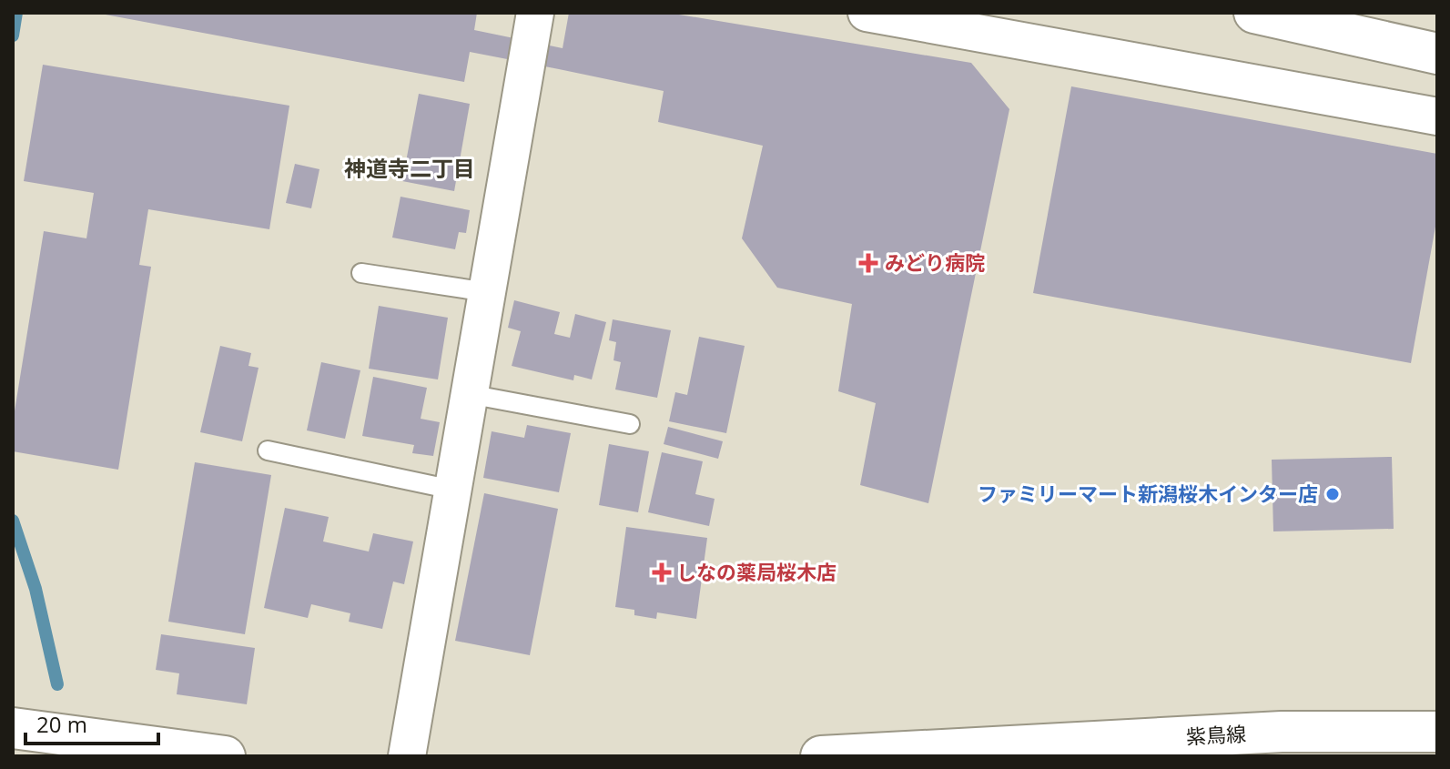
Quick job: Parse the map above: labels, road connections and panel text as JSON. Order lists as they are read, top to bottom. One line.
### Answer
{"streets":{"main road":["紫鳥線"]},"districts":["神道寺二丁目"],"places":{"health":["みどり病院","しなの薬局桜木店"],"other":["ファミリーマート新潟桜木インター店"]},"scale_bar":"20 m"}
